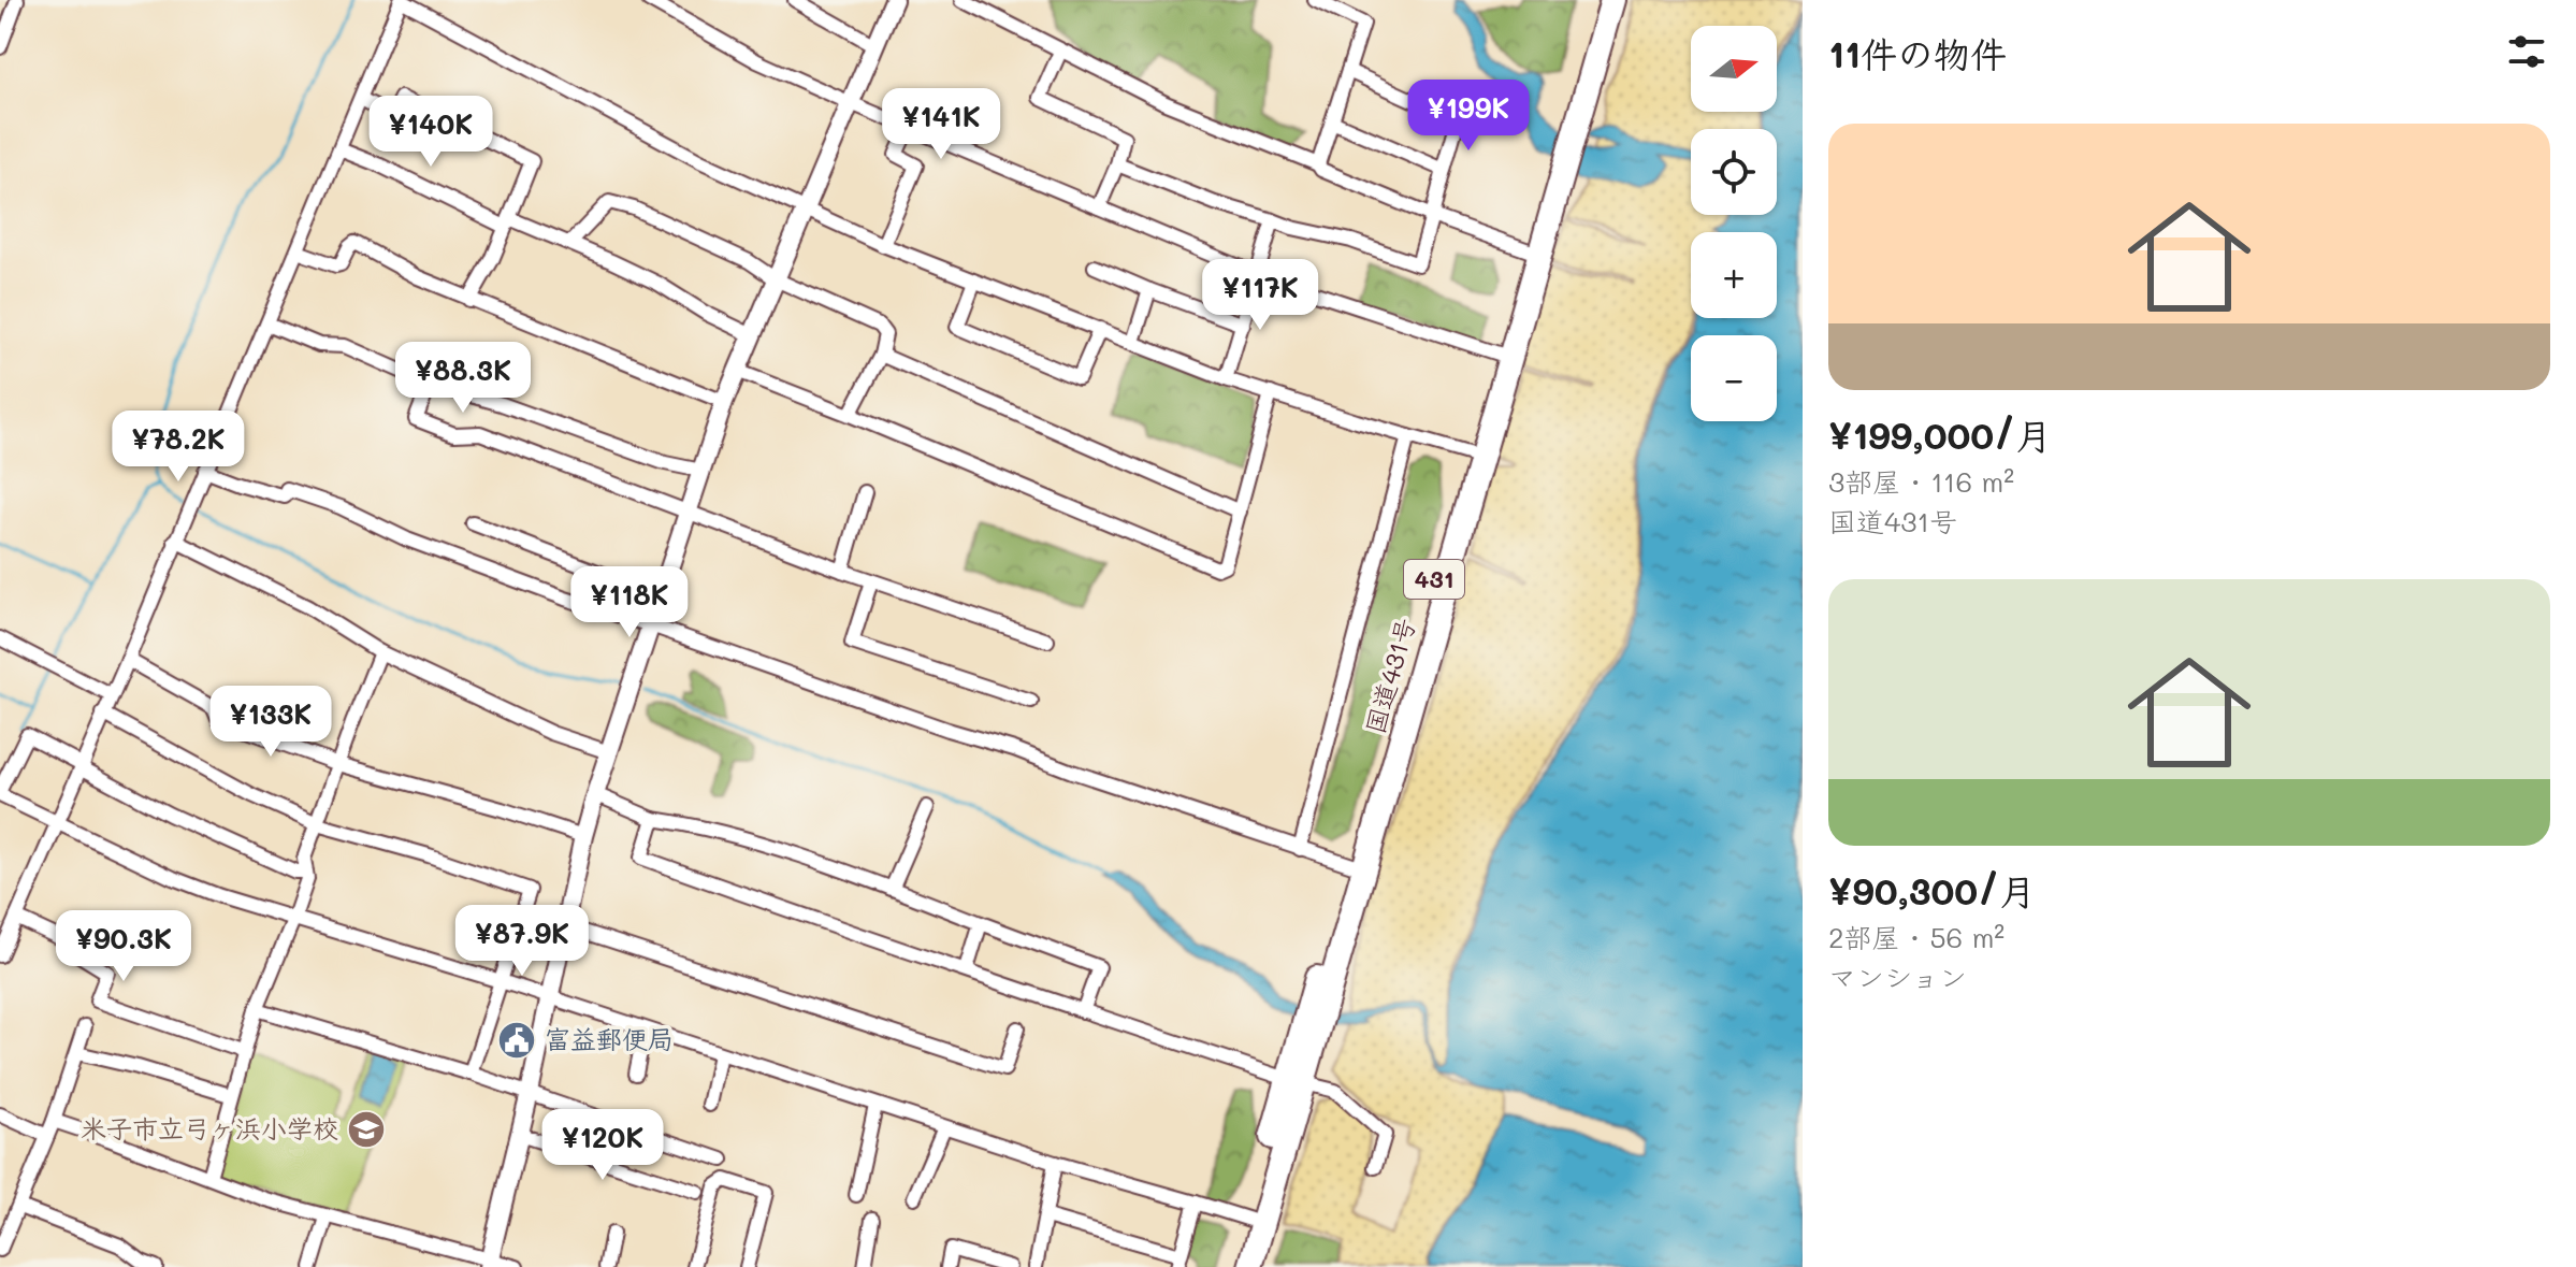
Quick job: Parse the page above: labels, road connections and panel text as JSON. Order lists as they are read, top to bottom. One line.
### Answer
{"streets":{"highway":["431","国道431号"]},"places":{"public building":["富益郵便局"],"school or university":["米子市立弓ヶ浜小学校"]},"north":"right","page":{"heading":"11件の物件","map_buttons":["+","−"],"price":["¥199K","¥141K","¥140K","¥117K","¥88.3K","¥78.2K","¥118K","¥133K","¥87.9K","¥90.3K","¥120K"],"list":[{"name":"¥199,000/月","note":"3部屋 · 116 m² · 国道431号"},{"name":"¥90,300/月","note":"2部屋 · 56 m² · マンション"}]}}
